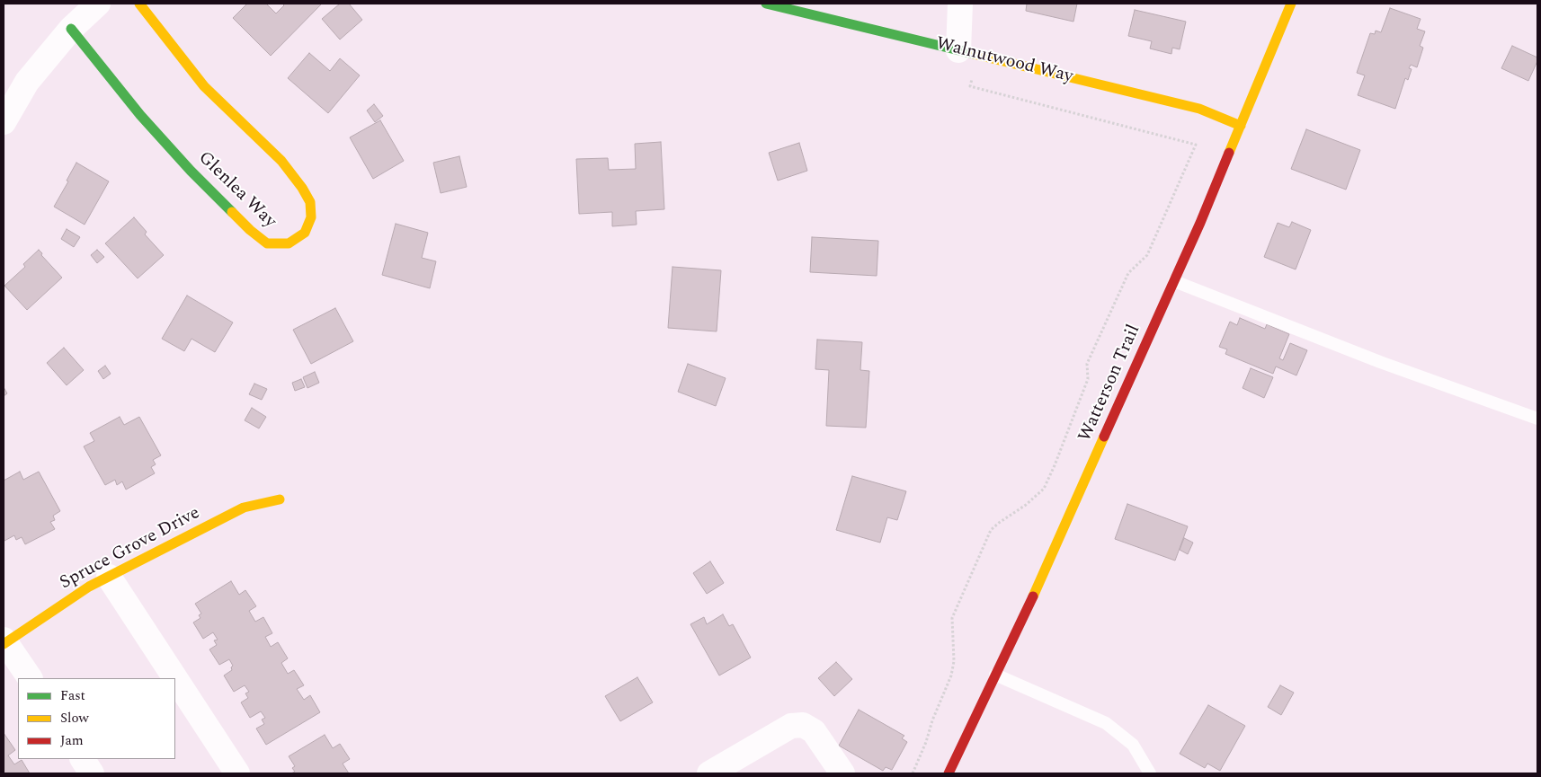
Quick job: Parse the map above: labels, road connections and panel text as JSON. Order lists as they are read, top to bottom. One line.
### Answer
{"streets":{"street":["Walnutwood Way","Glenlea Way","Watterson Trail","Spruce Grove Drive"]},"crossings":[["Walnutwood Way","Watterson Trail"]],"legend":["Fast","Slow","Jam"]}
